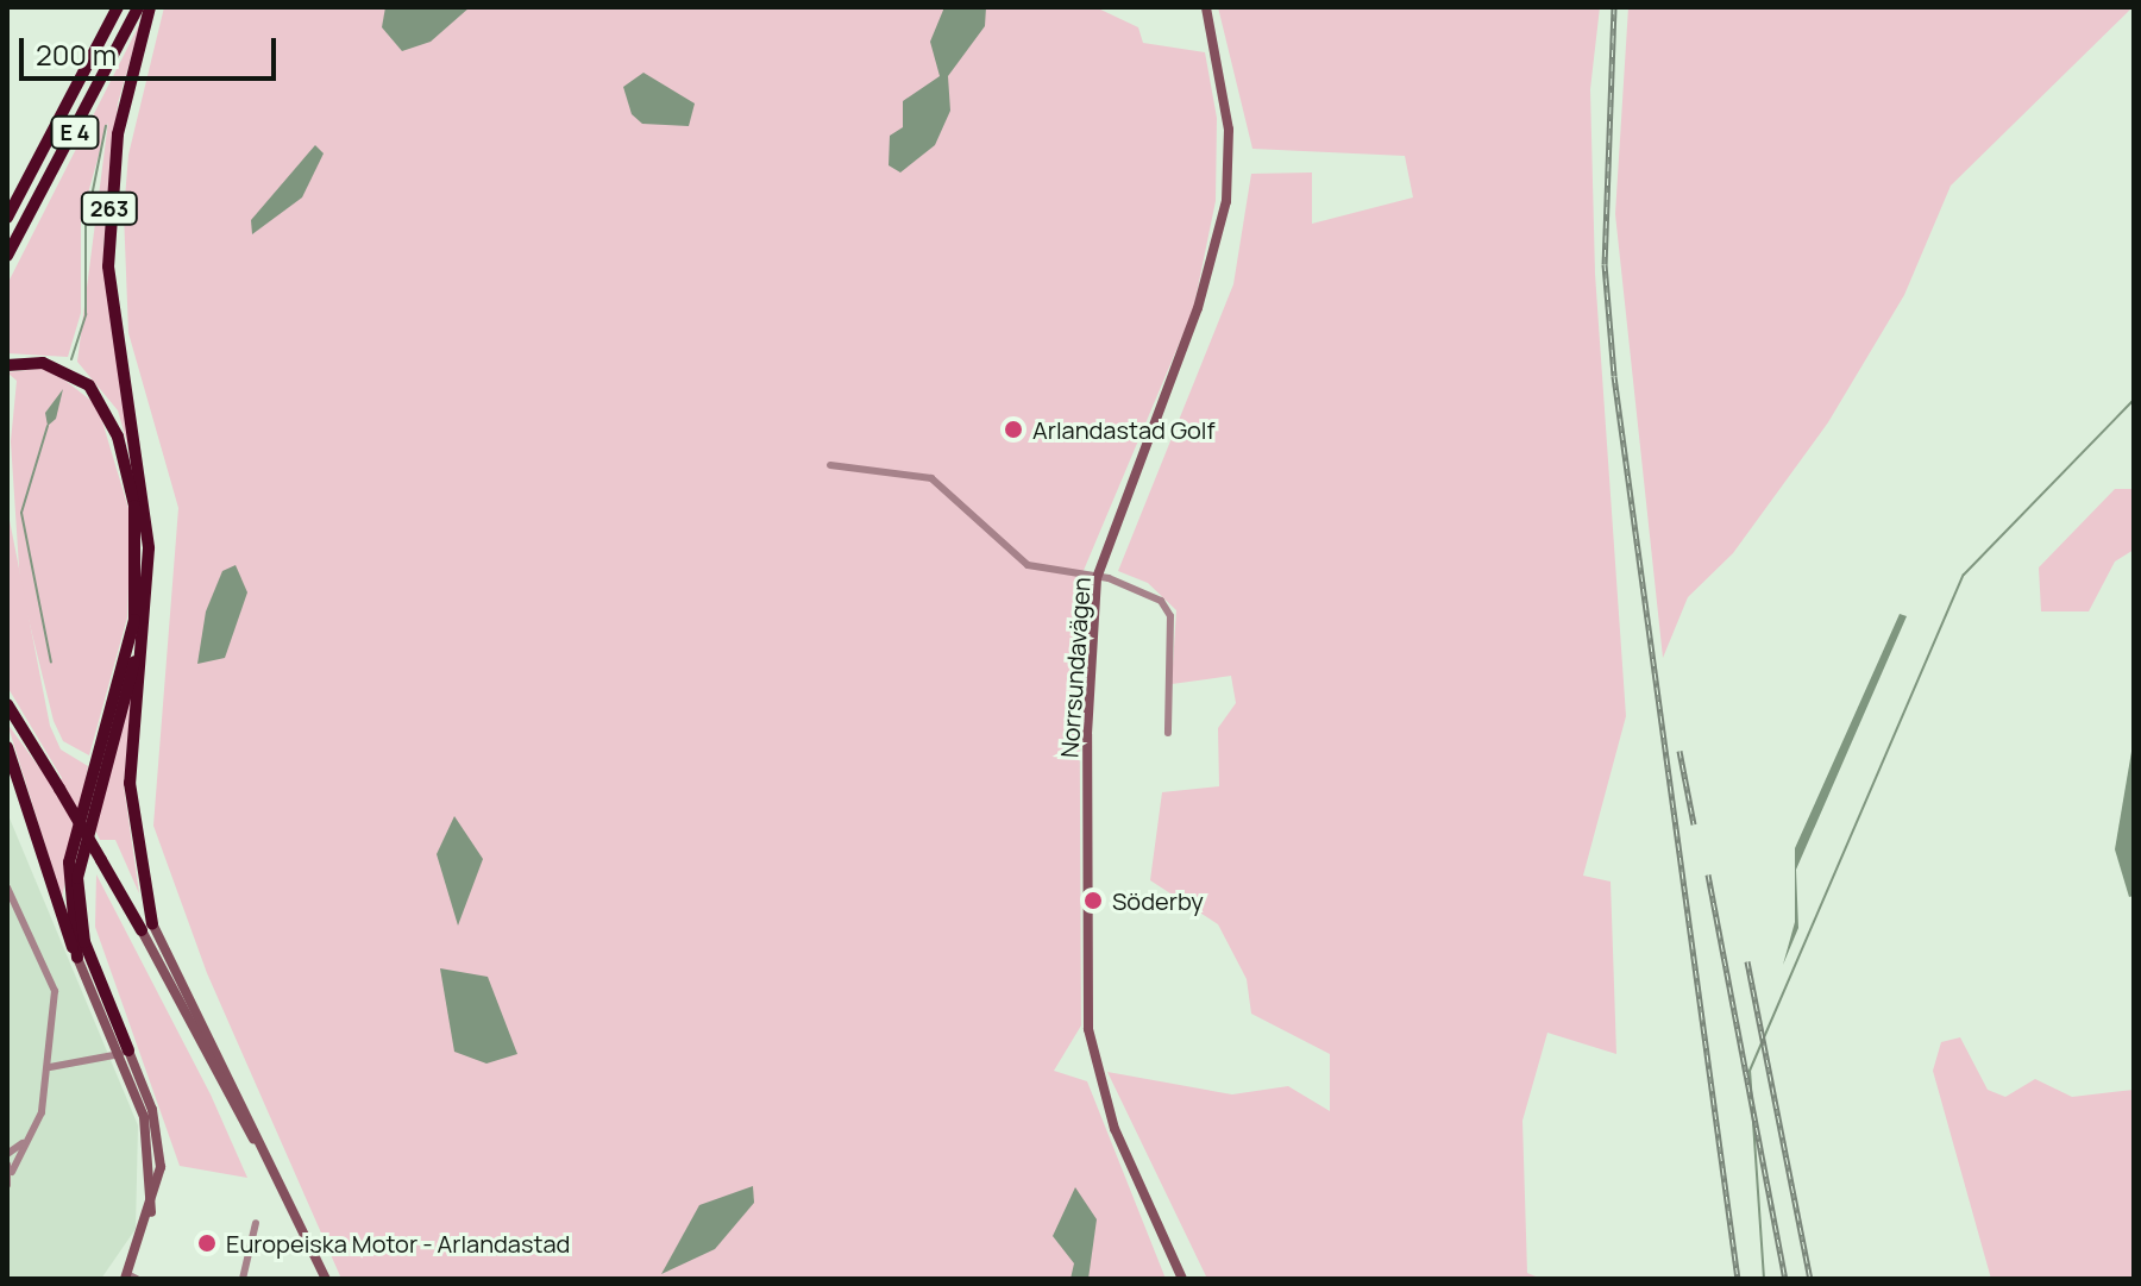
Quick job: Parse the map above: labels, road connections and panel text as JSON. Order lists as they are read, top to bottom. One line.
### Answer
{"streets":{"highway":["E 4","263"],"street":["Norrsundavägen"]},"places":["Arlandastad Golf","Söderby","Europeiska Motor - Arlandastad"],"scale_bar":"200 m"}
